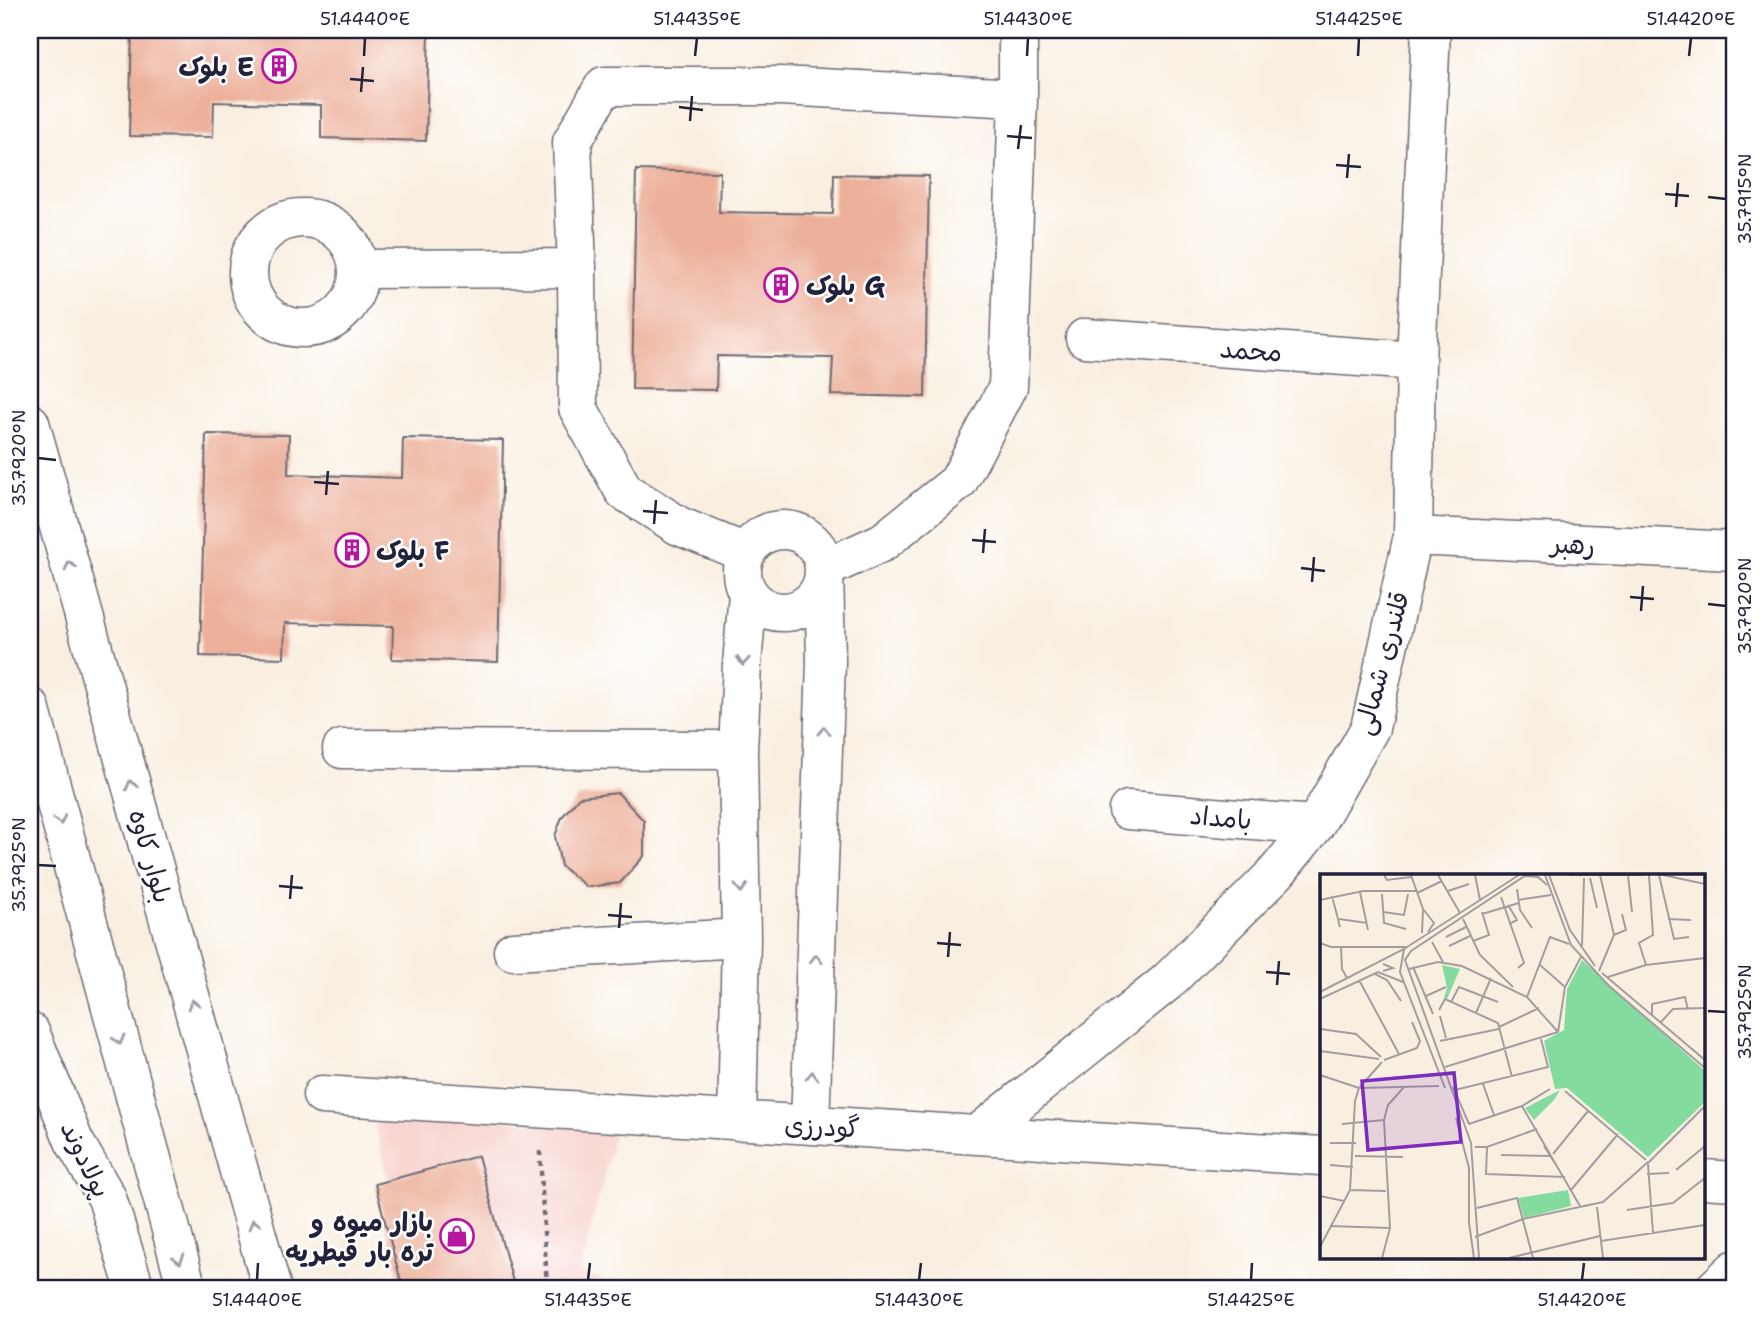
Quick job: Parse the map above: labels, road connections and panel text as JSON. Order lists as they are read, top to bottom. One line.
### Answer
{"streets":{"street":["محمد","رهبر","قلندری شمالی","بامداد","بلوار کاوه","گودرزی","پولادوند"]},"crossings":[["محمد","قلندری شمالی"],["رهبر","قلندری شمالی"],["قلندری شمالی","بامداد"],["قلندری شمالی","گودرزی"]],"places":{"building":["بلوک E","بلوک G","بلوک F"],"shop":["بازار میوه و تره بار قیطریه"]},"coordinates":["51.4440°E","51.4435°E","51.4430°E","51.4425°E","51.4420°E","35.7915°N","35.7920°N","35.7925°N"]}
